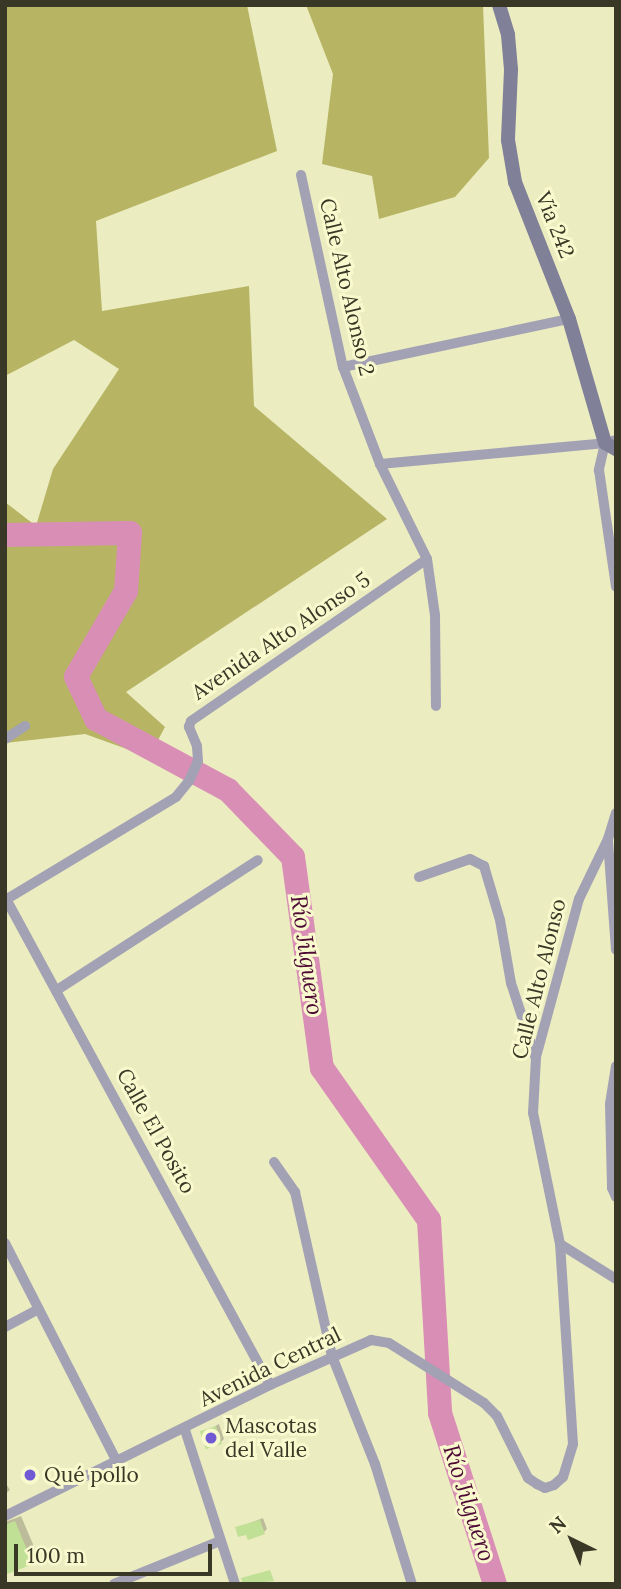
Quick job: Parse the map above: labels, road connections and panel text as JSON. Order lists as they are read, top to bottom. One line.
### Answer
{"streets":{"main road":["Vía 242"],"street":["Calle Alto Alonso 2","Avenida Alto Alonso 5","Calle Alto Alonso","Calle El Posito","Avenida Central"]},"crossings":[["Calle Alto Alonso 2","Avenida Alto Alonso 5"],["Avenida Alto Alonso 5","Calle El Posito"],["Calle Alto Alonso","Avenida Central"],["Calle El Posito","Avenida Central"]],"water":["Río Jilguero"],"places":["Mascotas del Valle","Qué pollo"],"scale_bar":"100 m","north":"top left"}
